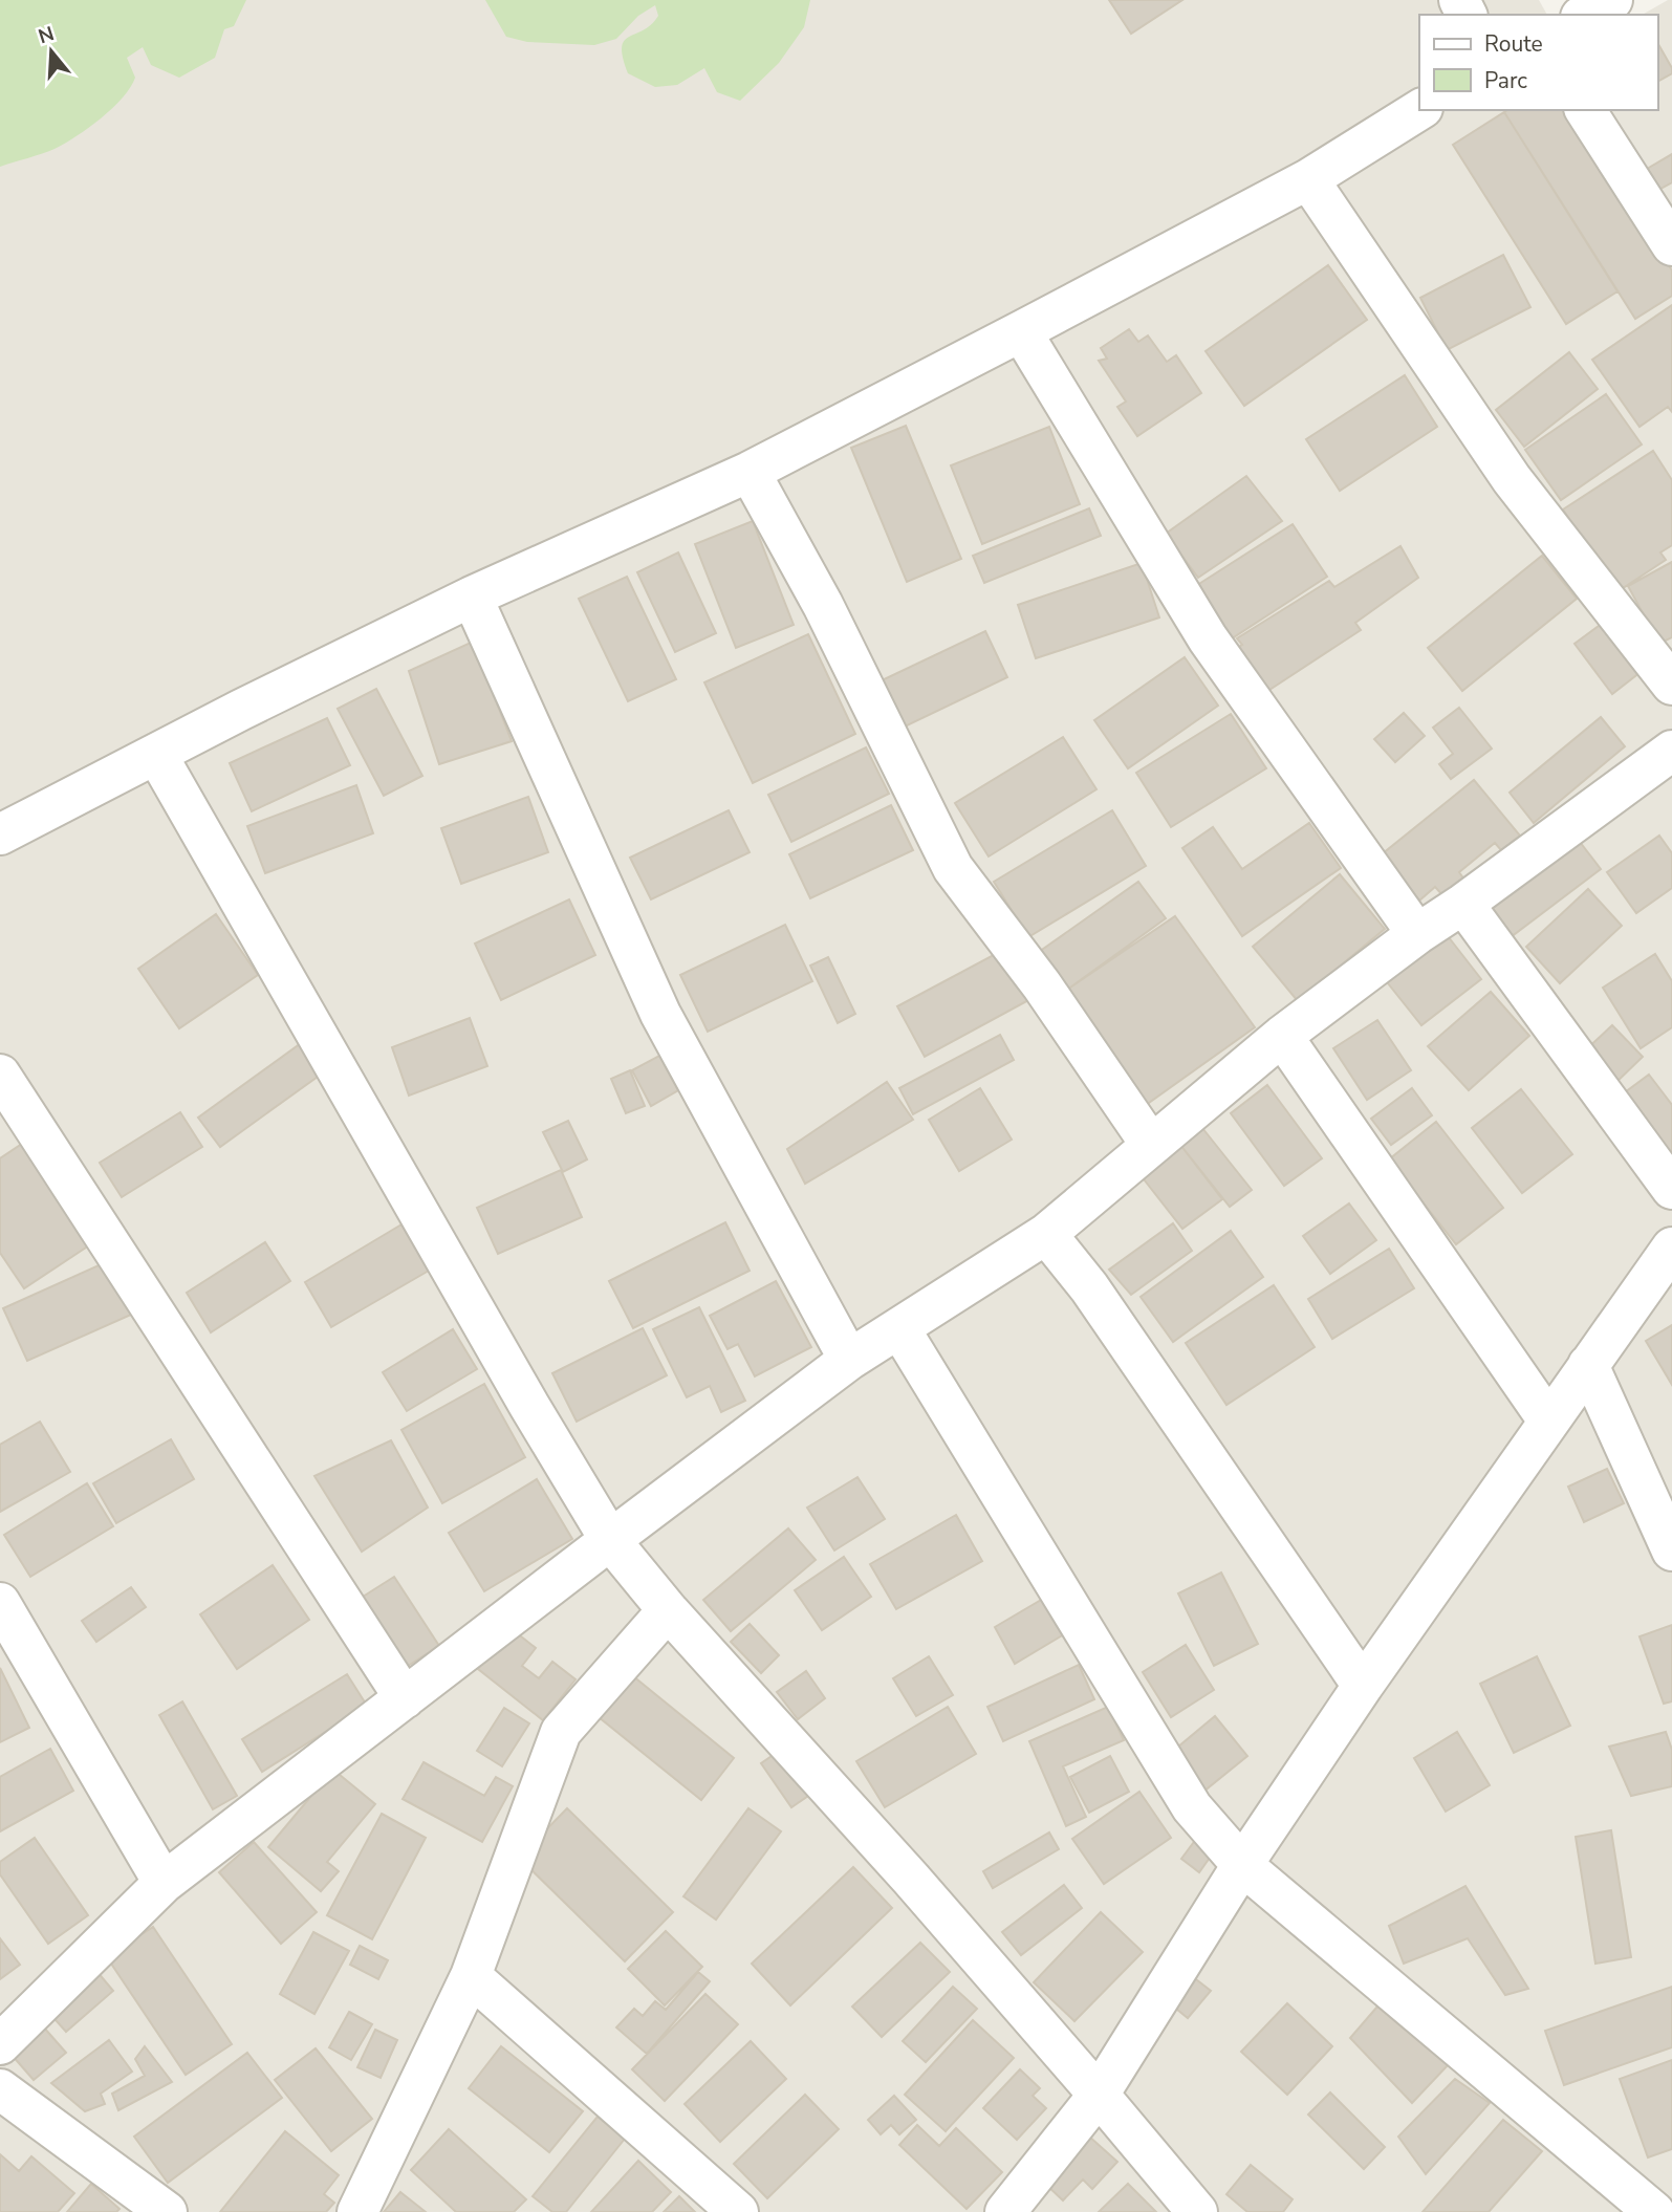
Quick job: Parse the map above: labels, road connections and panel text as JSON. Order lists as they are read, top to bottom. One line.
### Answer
{"legend":["Route","Parc"],"north":"top"}
